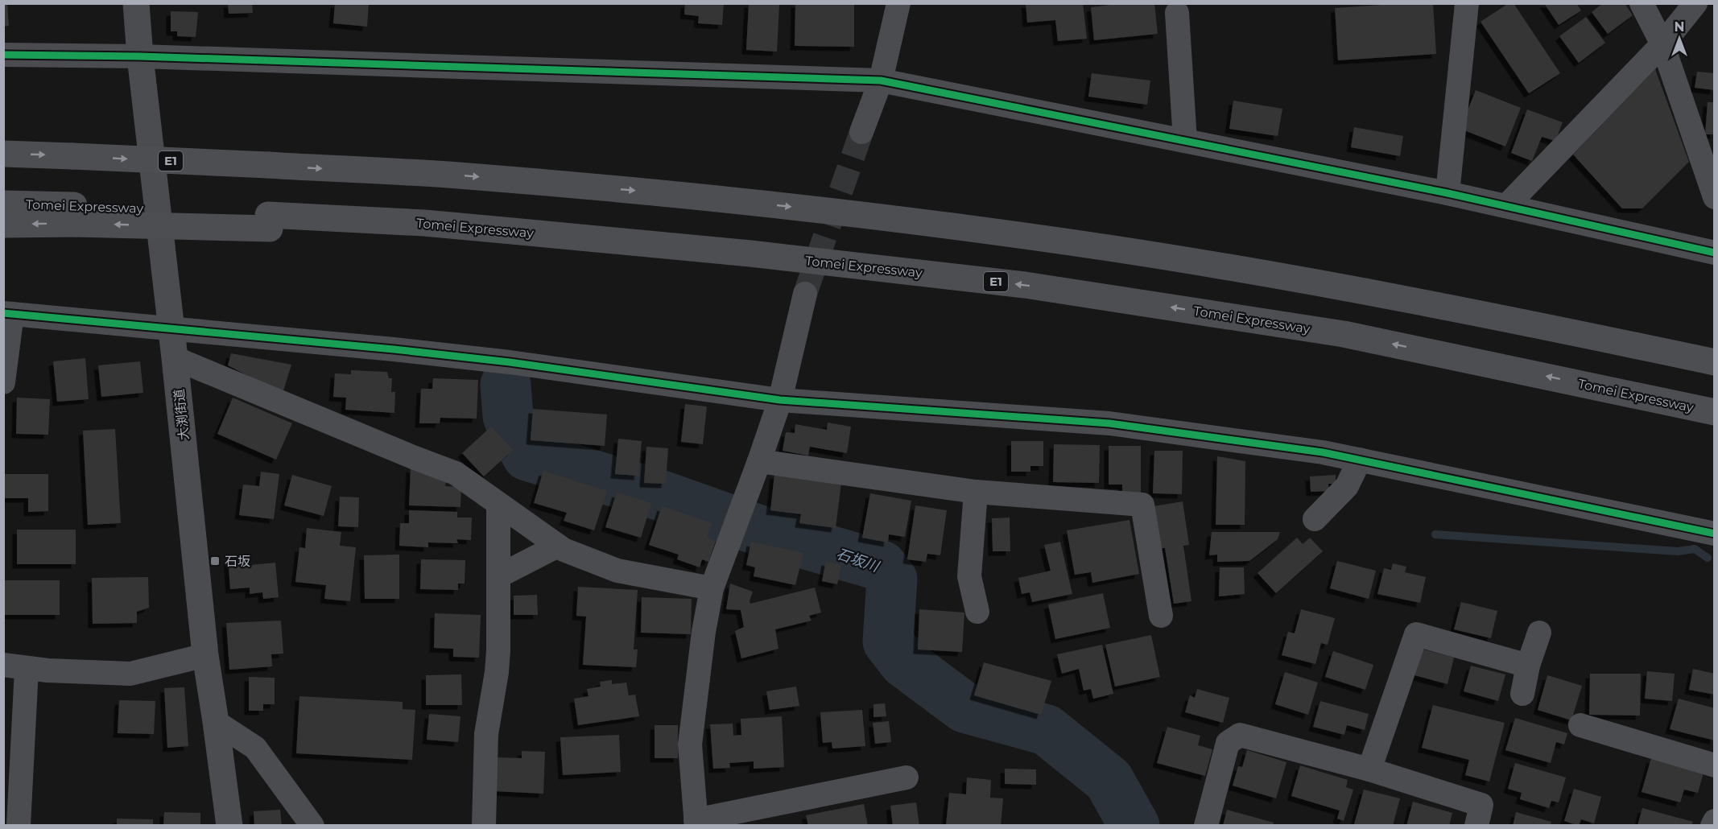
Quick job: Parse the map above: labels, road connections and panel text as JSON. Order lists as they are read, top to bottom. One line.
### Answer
{"streets":{"highway":["E1","Tomei Expressway"],"street":["大渕街道"]},"water":["石坂川"],"places":{"transit":["石坂"]},"north":"top"}
